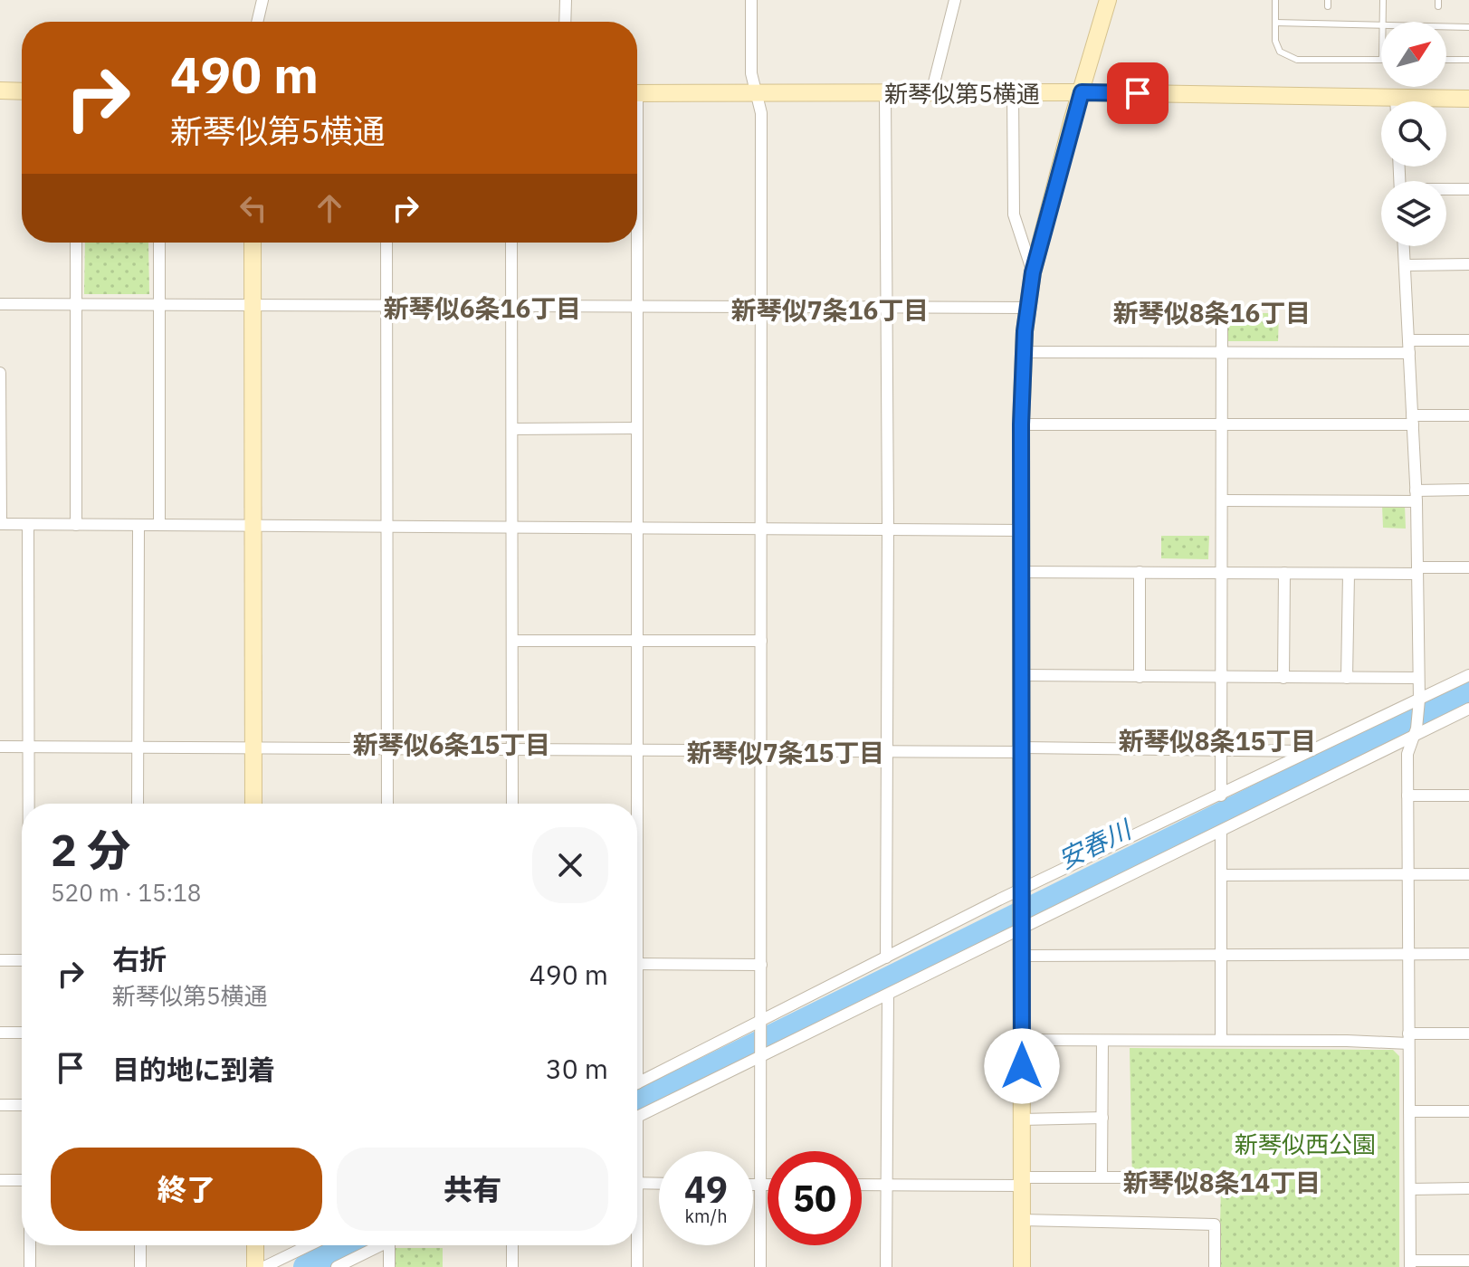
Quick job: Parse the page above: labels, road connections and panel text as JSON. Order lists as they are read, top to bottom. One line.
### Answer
{"streets":{"street":["新琴似第5横通"]},"districts":["新琴似6条16丁目","新琴似7条16丁目","新琴似8条16丁目","新琴似8条15丁目","新琴似6条15丁目","新琴似7条15丁目","新琴似8条14丁目"],"water":["安春川"],"parks":["新琴似西公園"],"north":"top right","page":{"turn":["490 m","新琴似第5横通"],"heading":["2 分","520 m · 15:18"],"list":[{"name":"右折","note":"新琴似第5横通","value":"490 m"},{"name":"目的地に到着","value":"30 m"}],"buttons":["終了","共有"],"speed":"49 km/h","limit":"50"}}
